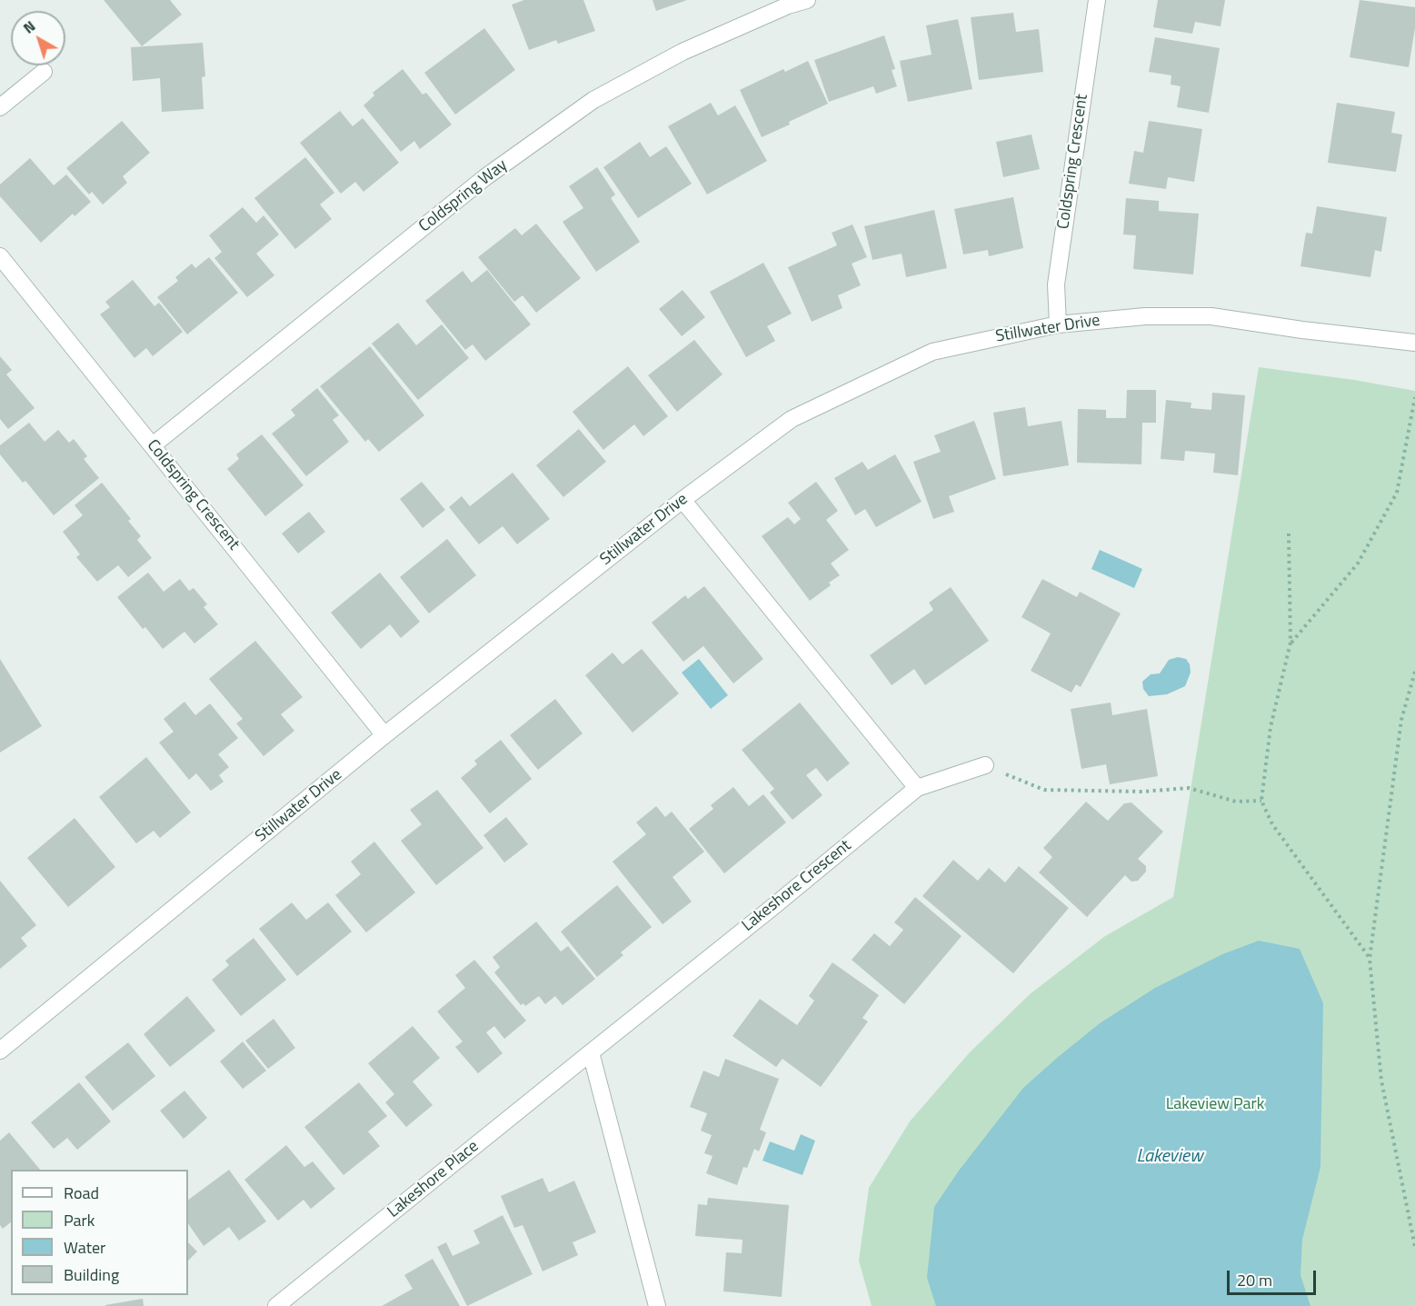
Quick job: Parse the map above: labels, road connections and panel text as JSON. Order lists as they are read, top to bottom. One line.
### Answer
{"streets":{"street":["Coldspring Crescent","Coldspring Way","Stillwater Drive","Lakeshore Crescent","Lakeshore Place"]},"crossings":[["Coldspring Crescent","Coldspring Way"],["Coldspring Crescent","Stillwater Drive"],["Lakeshore Crescent","Lakeshore Place"]],"water":["Lakeview"],"parks":["Lakeview Park"],"legend":["Road","Park","Water","Building"],"scale_bar":"20 m","north":"top left"}
